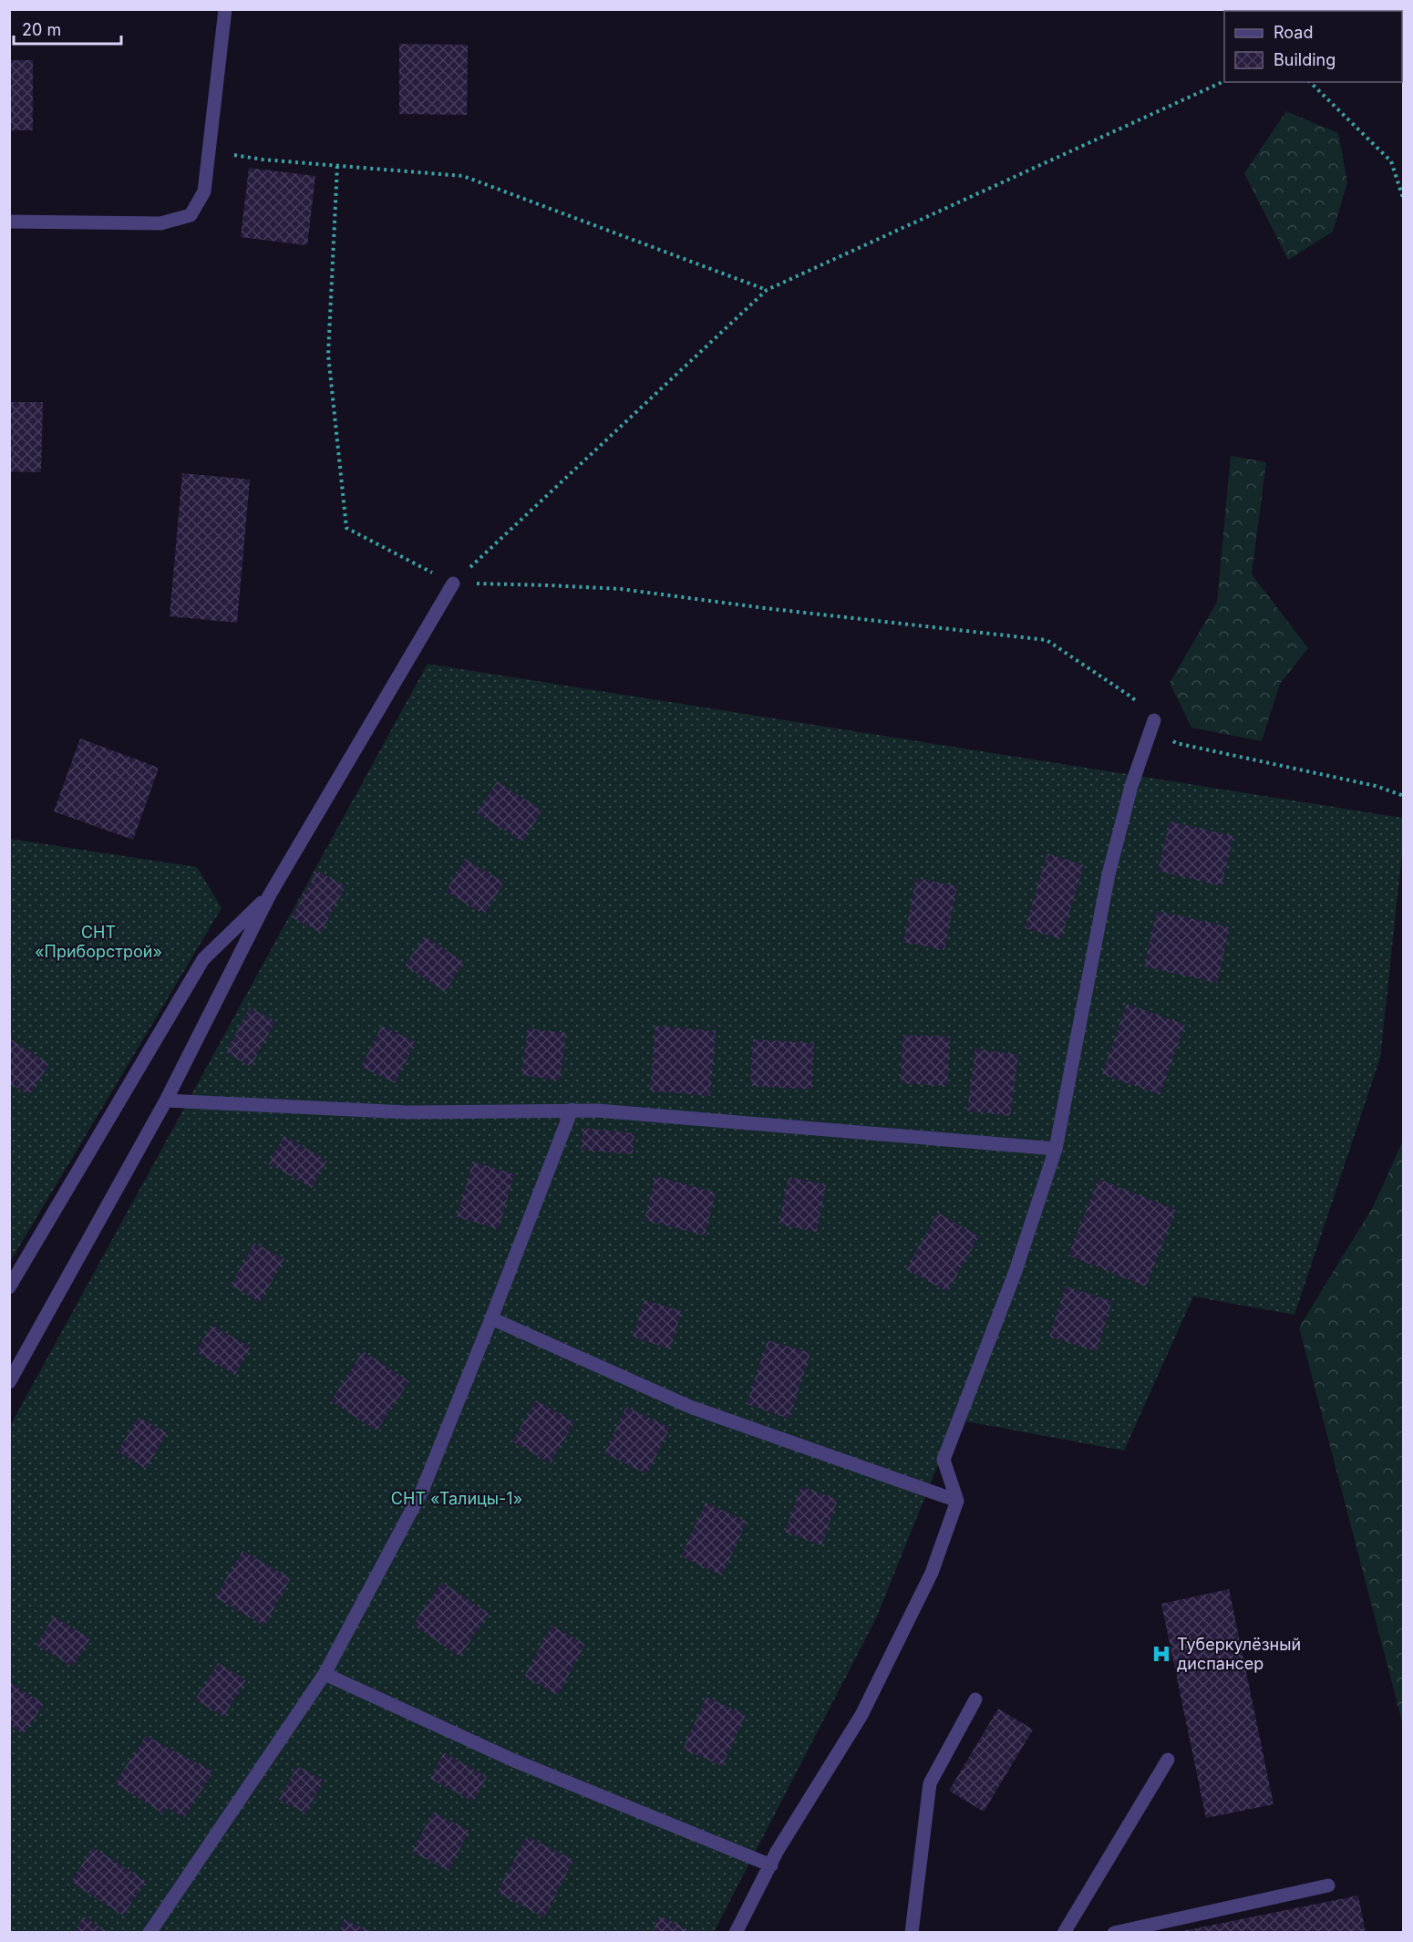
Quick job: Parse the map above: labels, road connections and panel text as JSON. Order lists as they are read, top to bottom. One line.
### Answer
{"parks":["СНТ «Приборстрой»","СНТ «Талицы-1»"],"places":{"hospital":["Туберкулёзный диспансер"]},"legend":["Road","Building"],"scale_bar":"20 m"}
